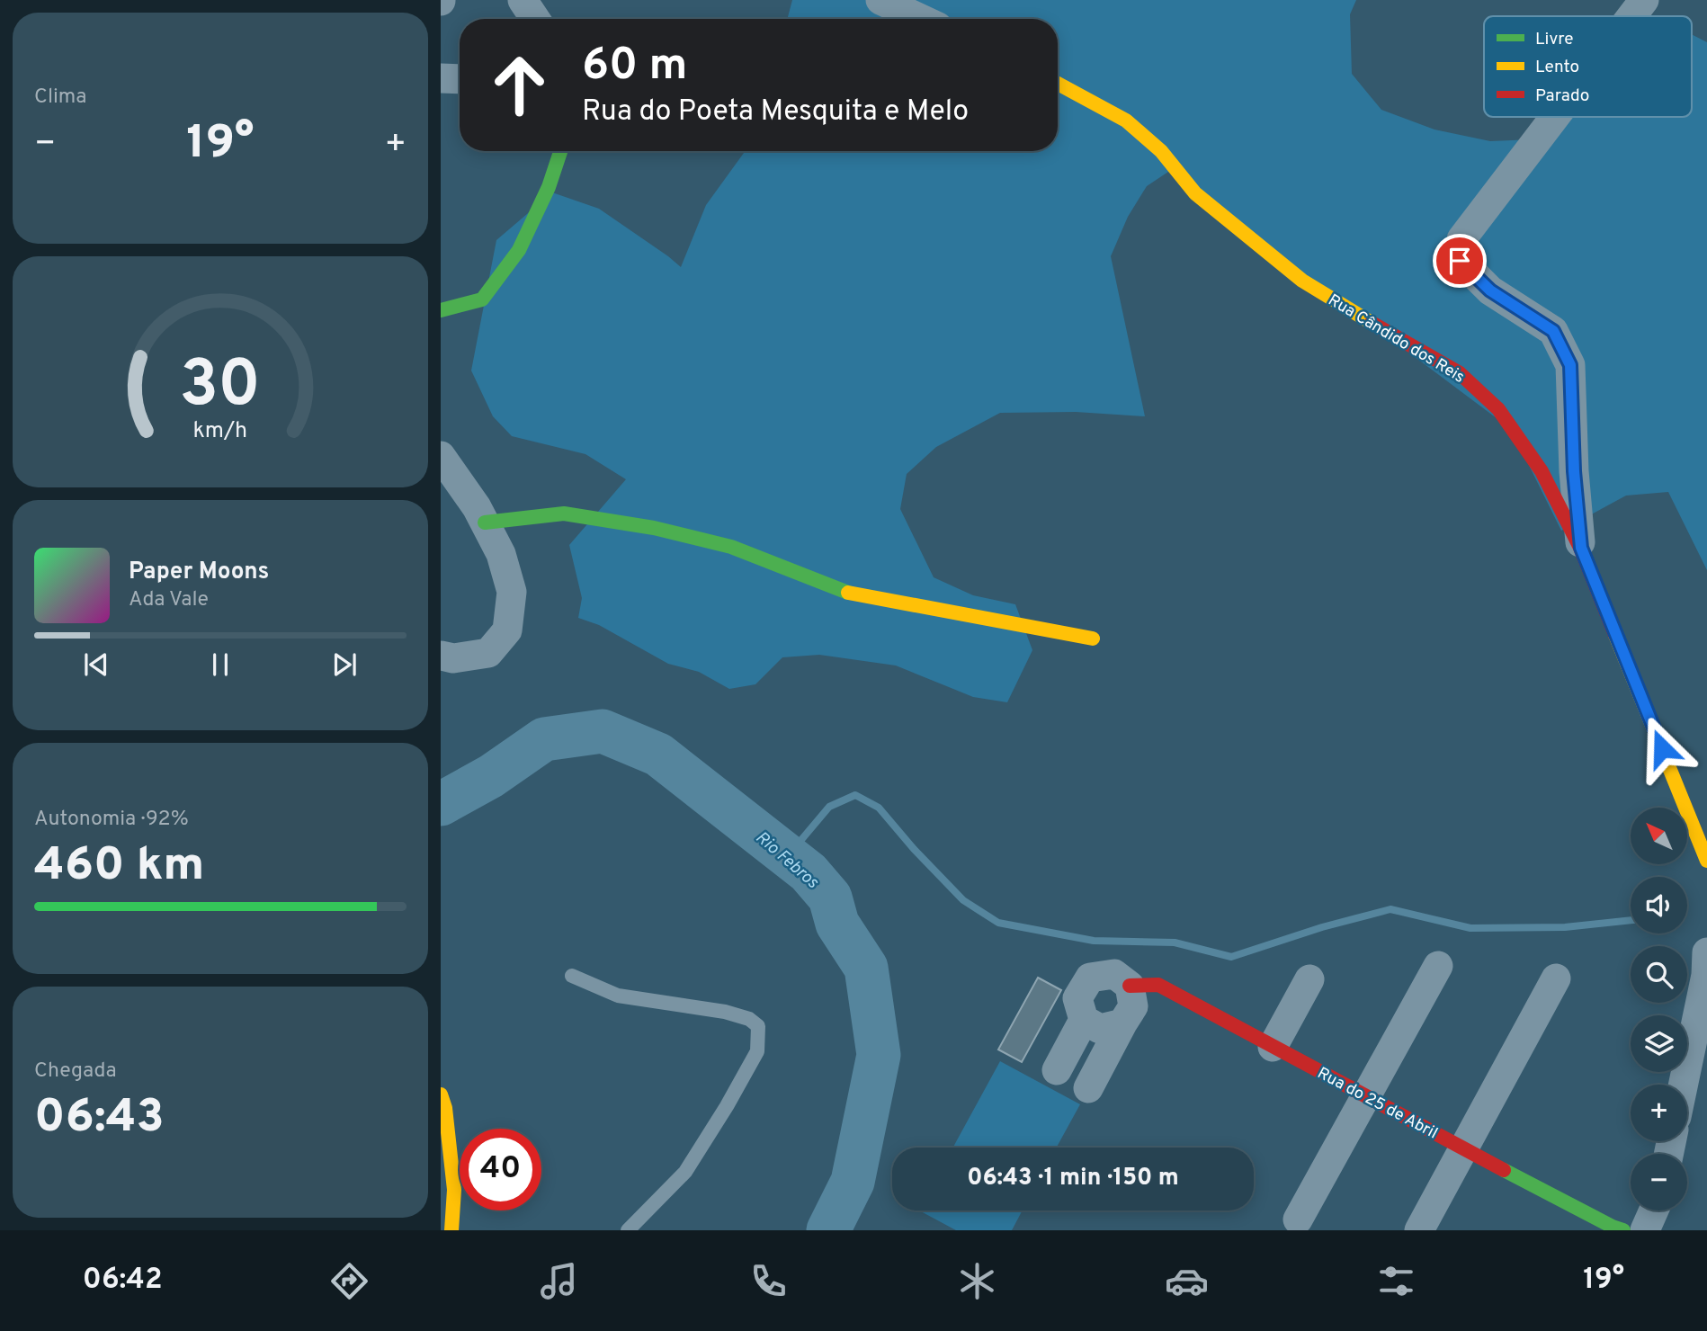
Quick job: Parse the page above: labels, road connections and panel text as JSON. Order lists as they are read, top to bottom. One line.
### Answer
{"streets":{"street":["Rua Cândido dos Reis","Rua do 25 de Abril"]},"water":["Rio Febros"],"legend":["Livre","Lento","Parado"],"north":"top left","page":{"tile":["Clima",["Autonomia · 92%","460 km"],["Chegada","06:43"]],"turn":["60 m","Rua do Poeta Mesquita e Melo"],"heat":["−","19°","+"],"song":["Paper Moons","Ada Vale"],"map_buttons":["+","−"],"limit":"40","trip":"06:43 · 1 min · 150 m","tabs":["06:42","19°"],"gauge":["30","km/h"]}}
